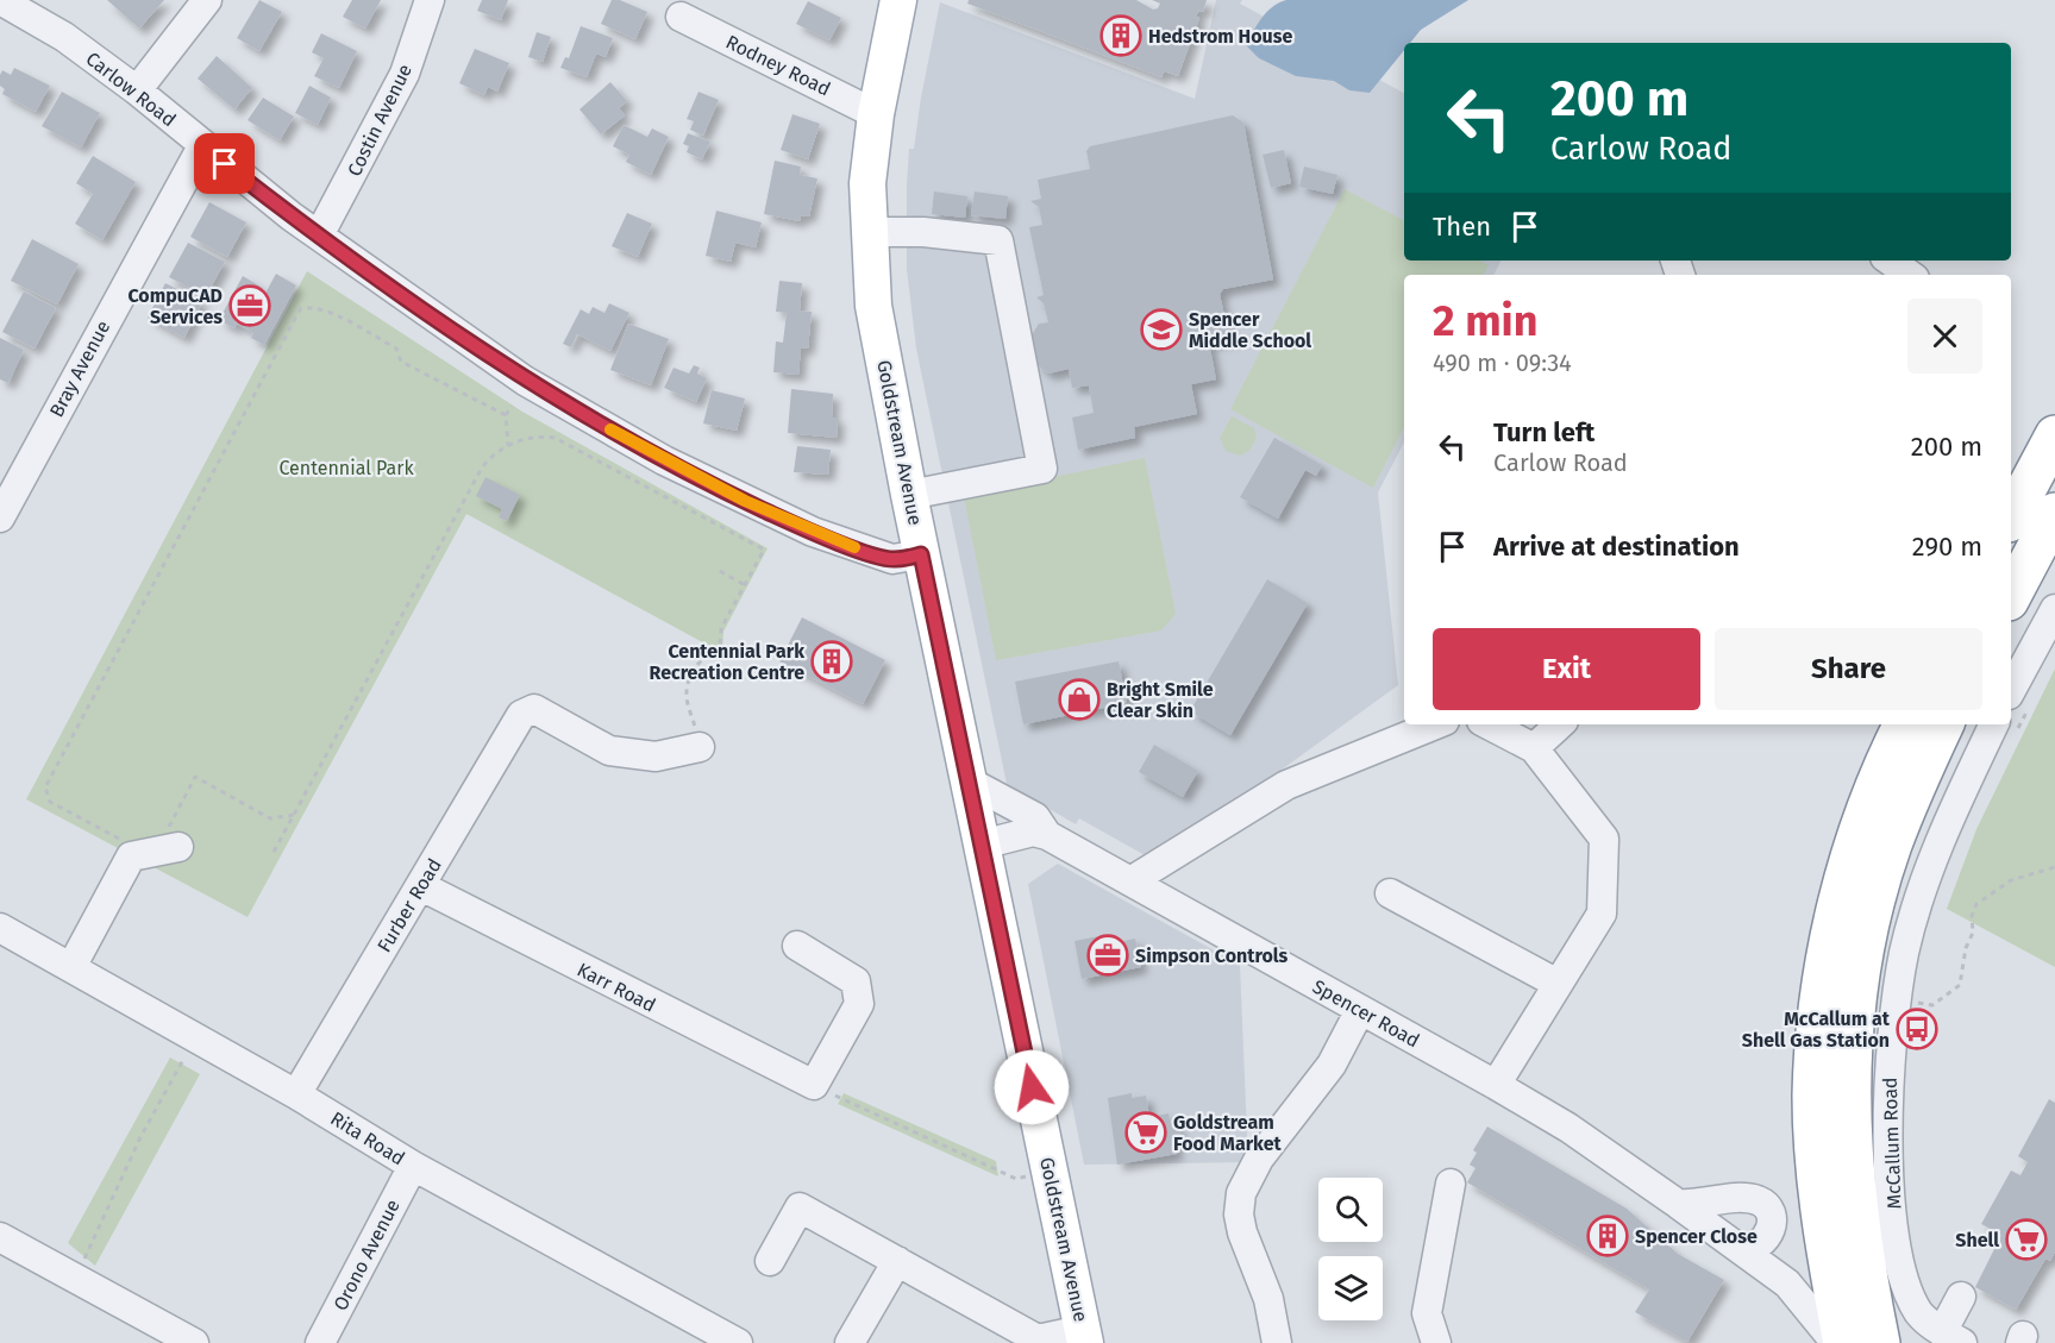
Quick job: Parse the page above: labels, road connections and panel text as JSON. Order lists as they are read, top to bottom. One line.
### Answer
{"streets":{"main road":["Goldstream Avenue"],"street":["Rodney Road","Carlow Road","Costin Avenue","Bray Avenue","Furber Road","Karr Road","Spencer Road","Rita Road","McCallum Road","Orono Avenue"]},"crossings":[["Rodney Road","Goldstream Avenue"],["Carlow Road","Costin Avenue"],["Carlow Road","Bray Avenue"],["Carlow Road","Goldstream Avenue"],["Goldstream Avenue","Spencer Road"],["Furber Road","Karr Road"],["Furber Road","Rita Road"],["Rita Road","Orono Avenue"]],"parks":["Centennial Park"],"places":{"building":["Hedstrom House","Centennial Park Recreation Centre","Spencer Close"],"office":["CompuCAD Services","Simpson Controls"],"school or university":["Spencer Middle School"],"shop":["Bright Smile Clear Skin"],"bus stop":["McCallum at Shell Gas Station"],"supermarket":["Goldstream Food Market","Shell"]},"page":{"turn":["200 m","Carlow Road"],"then":"Then","heading":["2 min","490 m · 09:34"],"list":[{"name":"Turn left","note":"Carlow Road","value":"200 m"},{"name":"Arrive at destination","value":"290 m"}],"buttons":["Exit","Share"]}}
